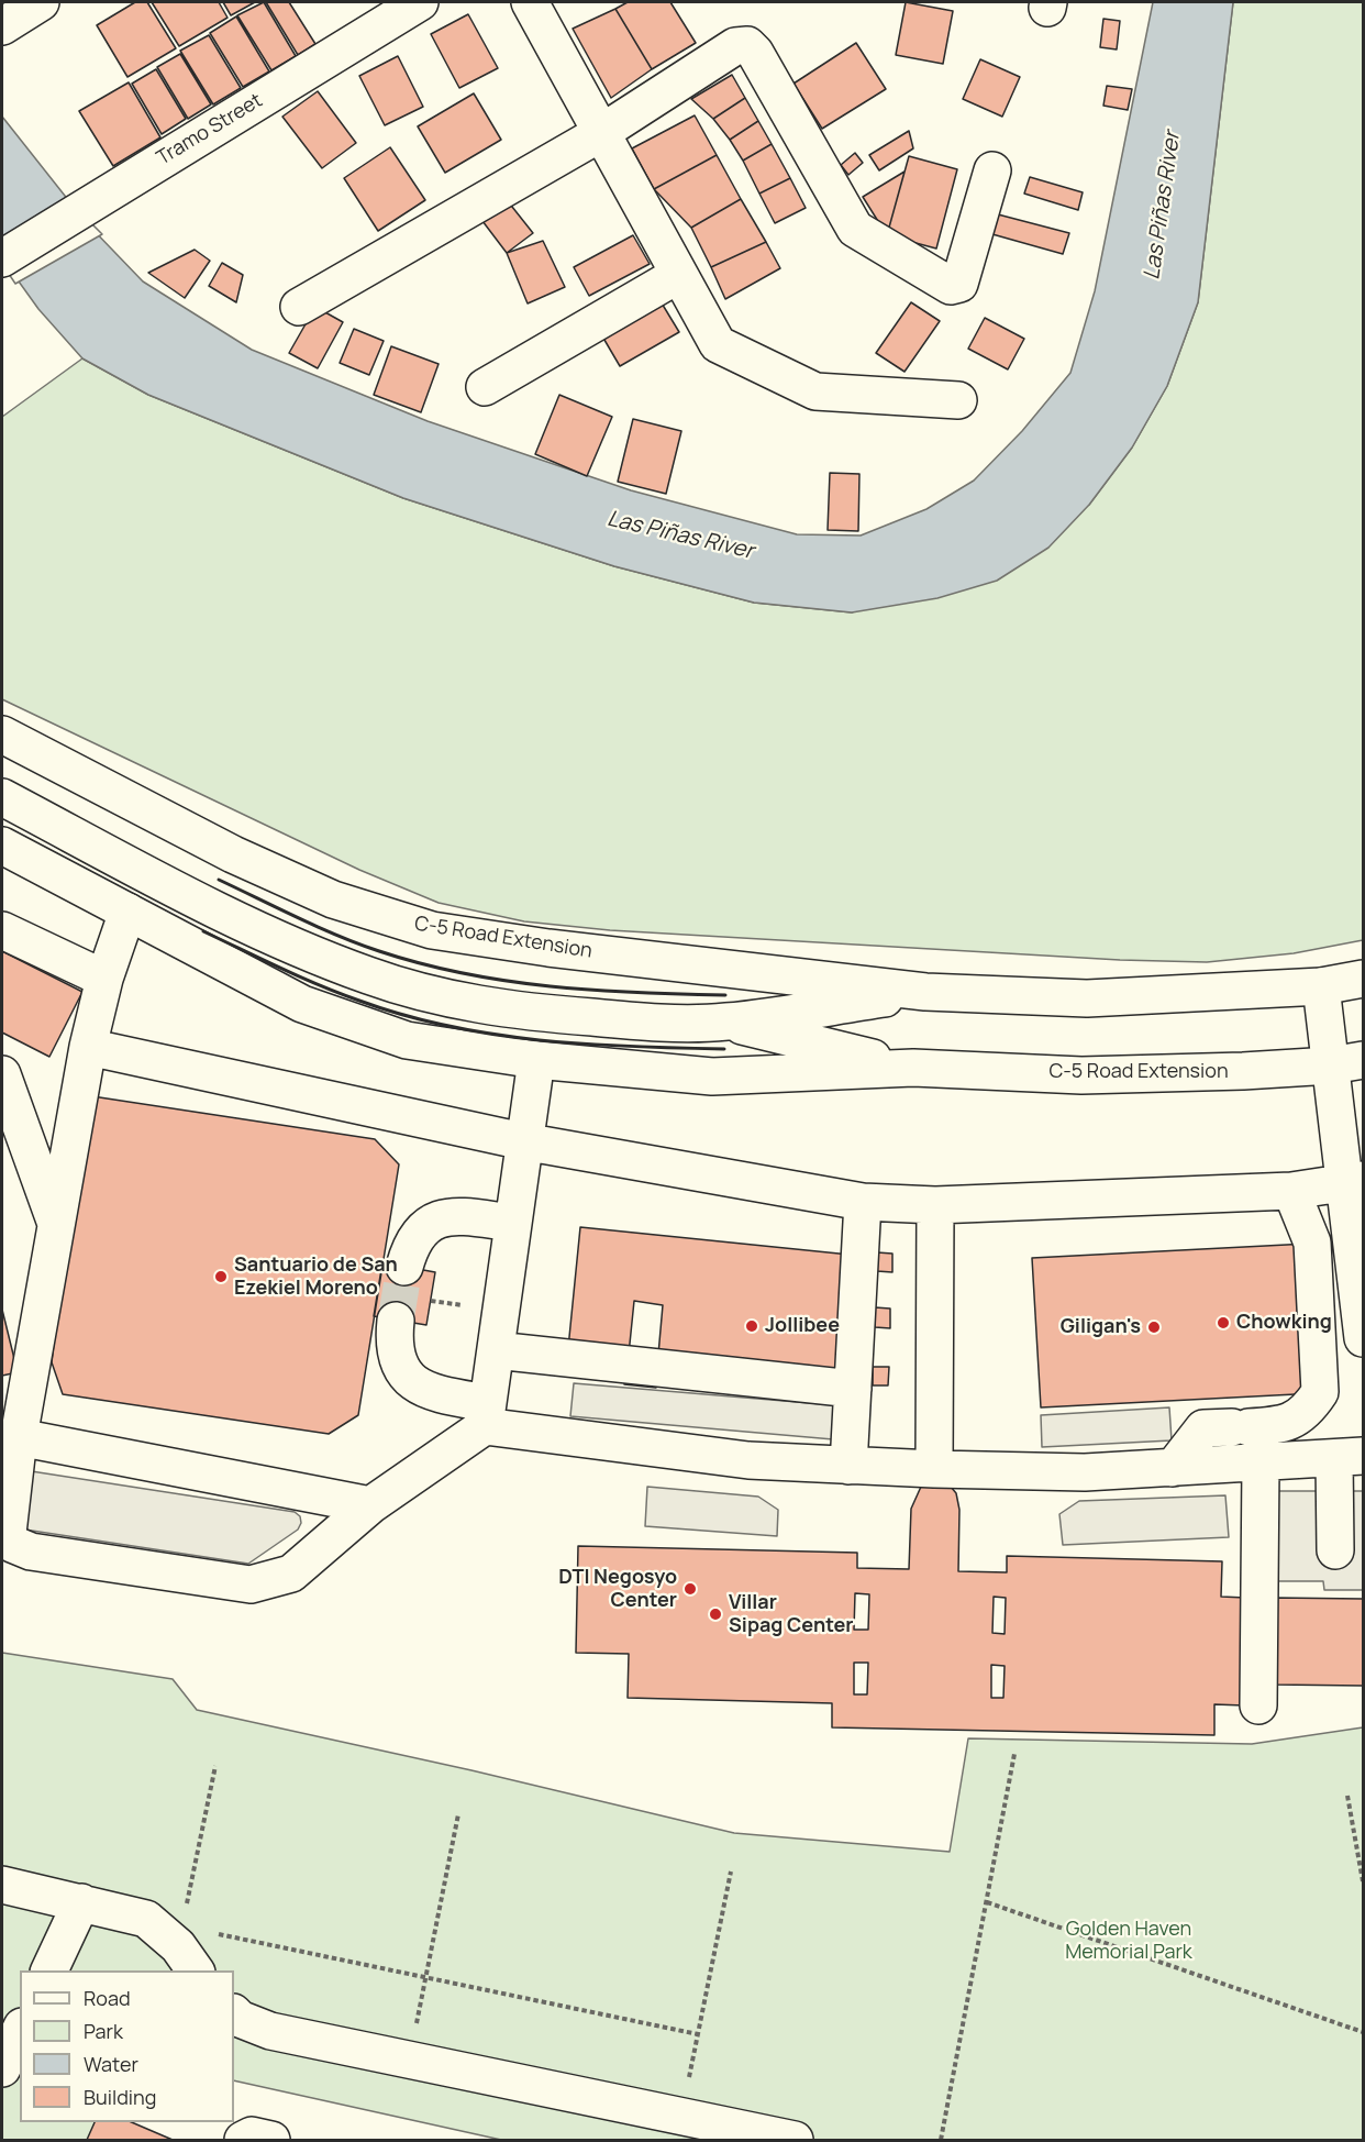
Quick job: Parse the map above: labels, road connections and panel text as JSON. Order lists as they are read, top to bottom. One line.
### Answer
{"streets":{"main road":["Tramo Street","C-5 Road Extension"]},"water":["Las Piñas River"],"parks":["Golden Haven Memorial Park"],"places":["Santuario de San Ezekiel Moreno","Chowking","Jollibee","Giligan's","DTI Negosyo Center","Villar Sipag Center"],"legend":["Road","Park","Water","Building"]}
